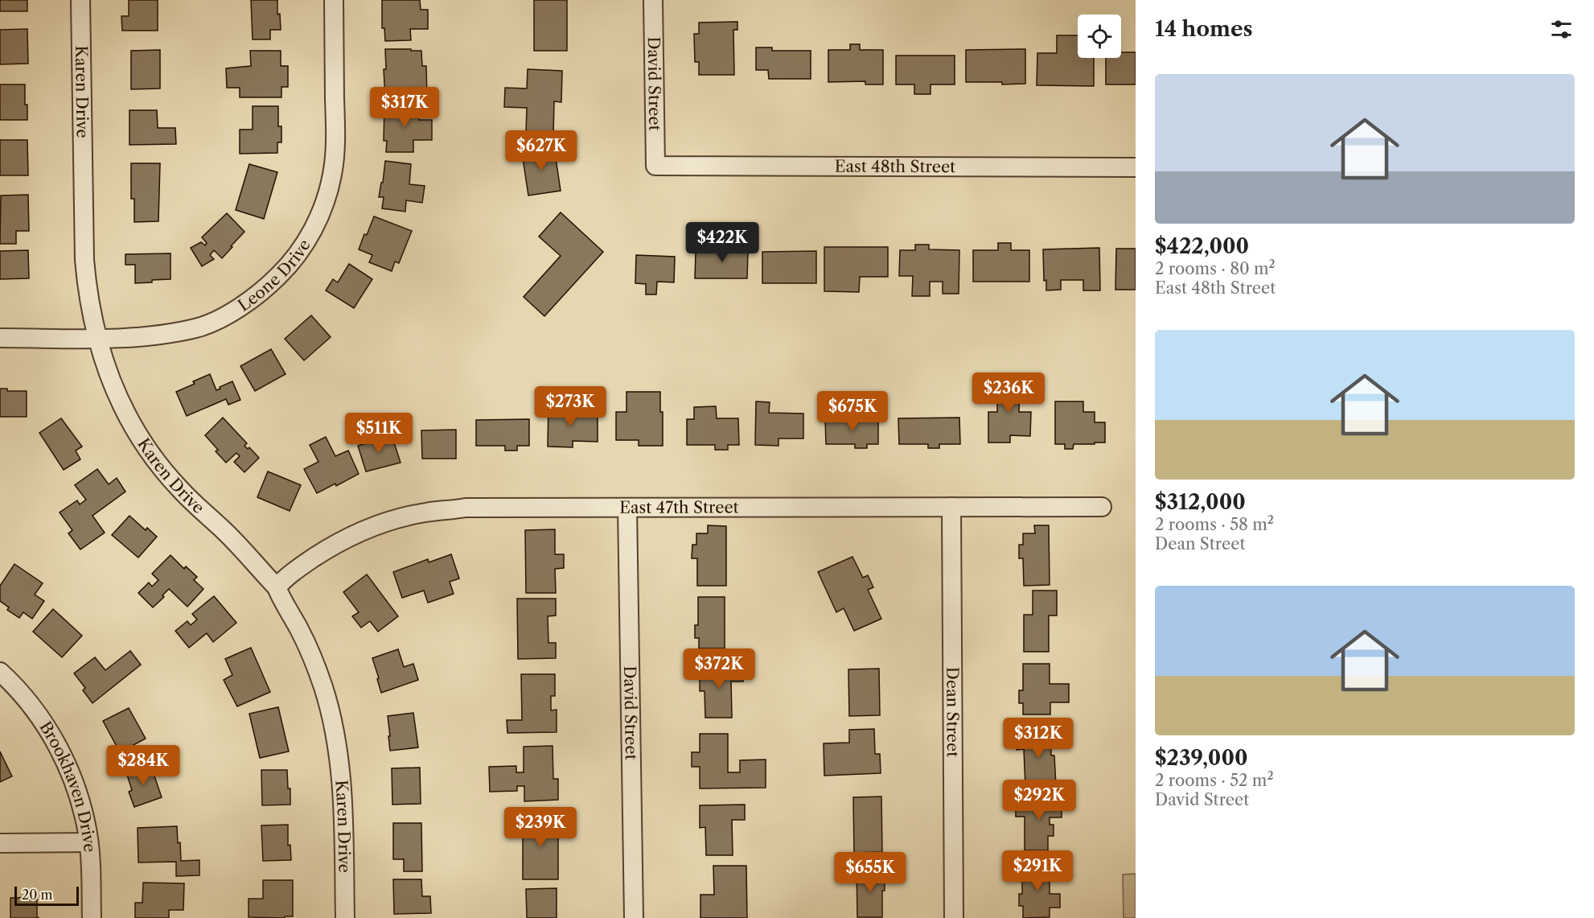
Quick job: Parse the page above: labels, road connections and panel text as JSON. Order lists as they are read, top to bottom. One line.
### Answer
{"streets":{"street":["David Street","Karen Drive","East 48th Street","Leone Drive","East 47th Street","Dean Street","Brookhaven Drive"]},"crossings":[["David Street","East 48th Street"],["David Street","East 47th Street"],["Karen Drive","Leone Drive"],["Karen Drive","East 47th Street"],["East 47th Street","Dean Street"]],"scale_bar":"20 m","page":{"heading":"14 homes","list":[{"name":"$422,000","note":"2 rooms · 80 m² · East 48th Street"},{"name":"$312,000","note":"2 rooms · 58 m² · Dean Street"},{"name":"$239,000","note":"2 rooms · 52 m² · David Street"}],"price":["$317K","$627K","$422K","$236K","$273K","$675K","$511K","$372K","$312K","$284K","$292K","$239K","$291K","$655K"],"scale":"20 m"}}
